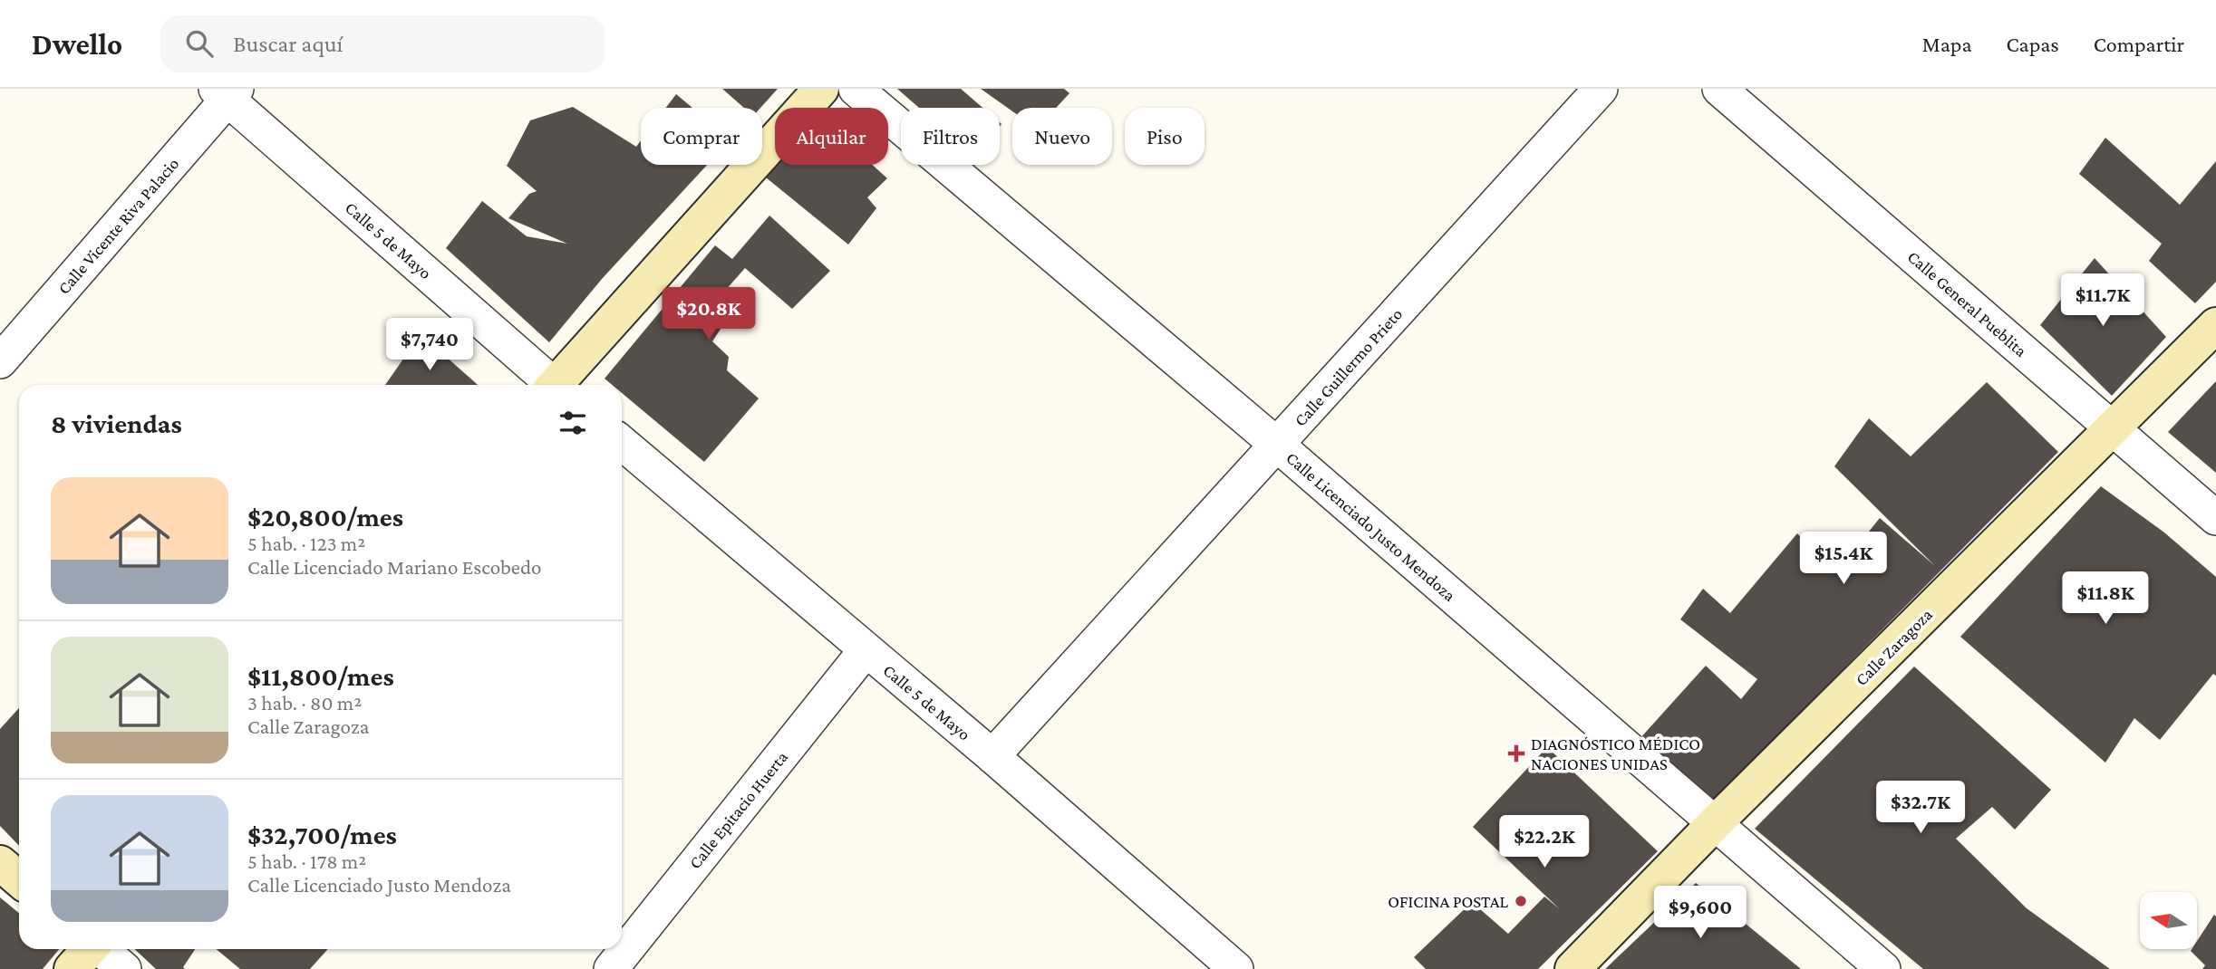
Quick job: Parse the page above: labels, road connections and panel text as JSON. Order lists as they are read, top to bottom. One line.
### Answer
{"streets":{"street":["Calle Vicente Riva Palacio","Calle 5 de Mayo","Calle General Pueblita","Calle Guillermo Prieto","Calle Licenciado Justo Mendoza","Calle Zaragoza","Calle Epitacio Huerta"]},"crossings":[["Calle Vicente Riva Palacio","Calle 5 de Mayo"],["Calle 5 de Mayo","Calle Guillermo Prieto"],["Calle 5 de Mayo","Calle Epitacio Huerta"],["Calle General Pueblita","Calle Zaragoza"],["Calle Guillermo Prieto","Calle Licenciado Justo Mendoza"],["Calle Licenciado Justo Mendoza","Calle Zaragoza"]],"places":{"health":["DIAGNÓSTICO MÉDICO NACIONES UNIDAS"],"other":["OFICINA POSTAL"]},"north":"left","page":{"header":"Dwello","search":"Buscar aquí","nav":["Mapa","Capas","Compartir"],"chip":["Comprar","Alquilar","Filtros","Nuevo","Piso"],"price":["$11.7K","$20.8K","$7,740","$15.4K","$11.8K","$32.7K","$22.2K","$9,600"],"heading":"8 viviendas","list":[{"name":"$20,800/mes","note":"5 hab. · 123 m² · Calle Licenciado Mariano Escobedo"},{"name":"$11,800/mes","note":"3 hab. · 80 m² · Calle Zaragoza"},{"name":"$32,700/mes","note":"5 hab. · 178 m² · Calle Licenciado Justo Mendoza"}]}}
